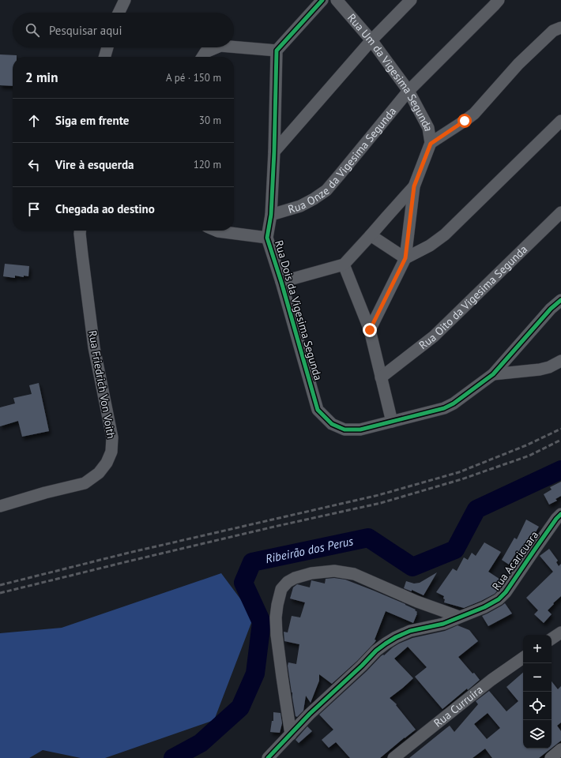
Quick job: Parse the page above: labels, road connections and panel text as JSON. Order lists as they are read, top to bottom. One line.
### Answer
{"streets":{"street":["Rua Um da Vigesima Segunda","Rua Onze da Vigesima Segunda","Rua Oito da Vigesima Segunda","Rua Dois da Vigesima Segunda","Rua Friedrich Von Voith","Rua Acaricuara","Rua Curruira"]},"crossings":[["Rua Um da Vigesima Segunda","Rua Onze da Vigesima Segunda"],["Rua Onze da Vigesima Segunda","Rua Dois da Vigesima Segunda"]],"water":["Ribeirão dos Perus"],"page":{"search":"Pesquisar aqui","heading":["2 min","A pé · 150 m"],"list":[["Siga em frente","30 m"],["Vire à esquerda","120 m"],"Chegada ao destino"],"map_buttons":["+","−"]}}
